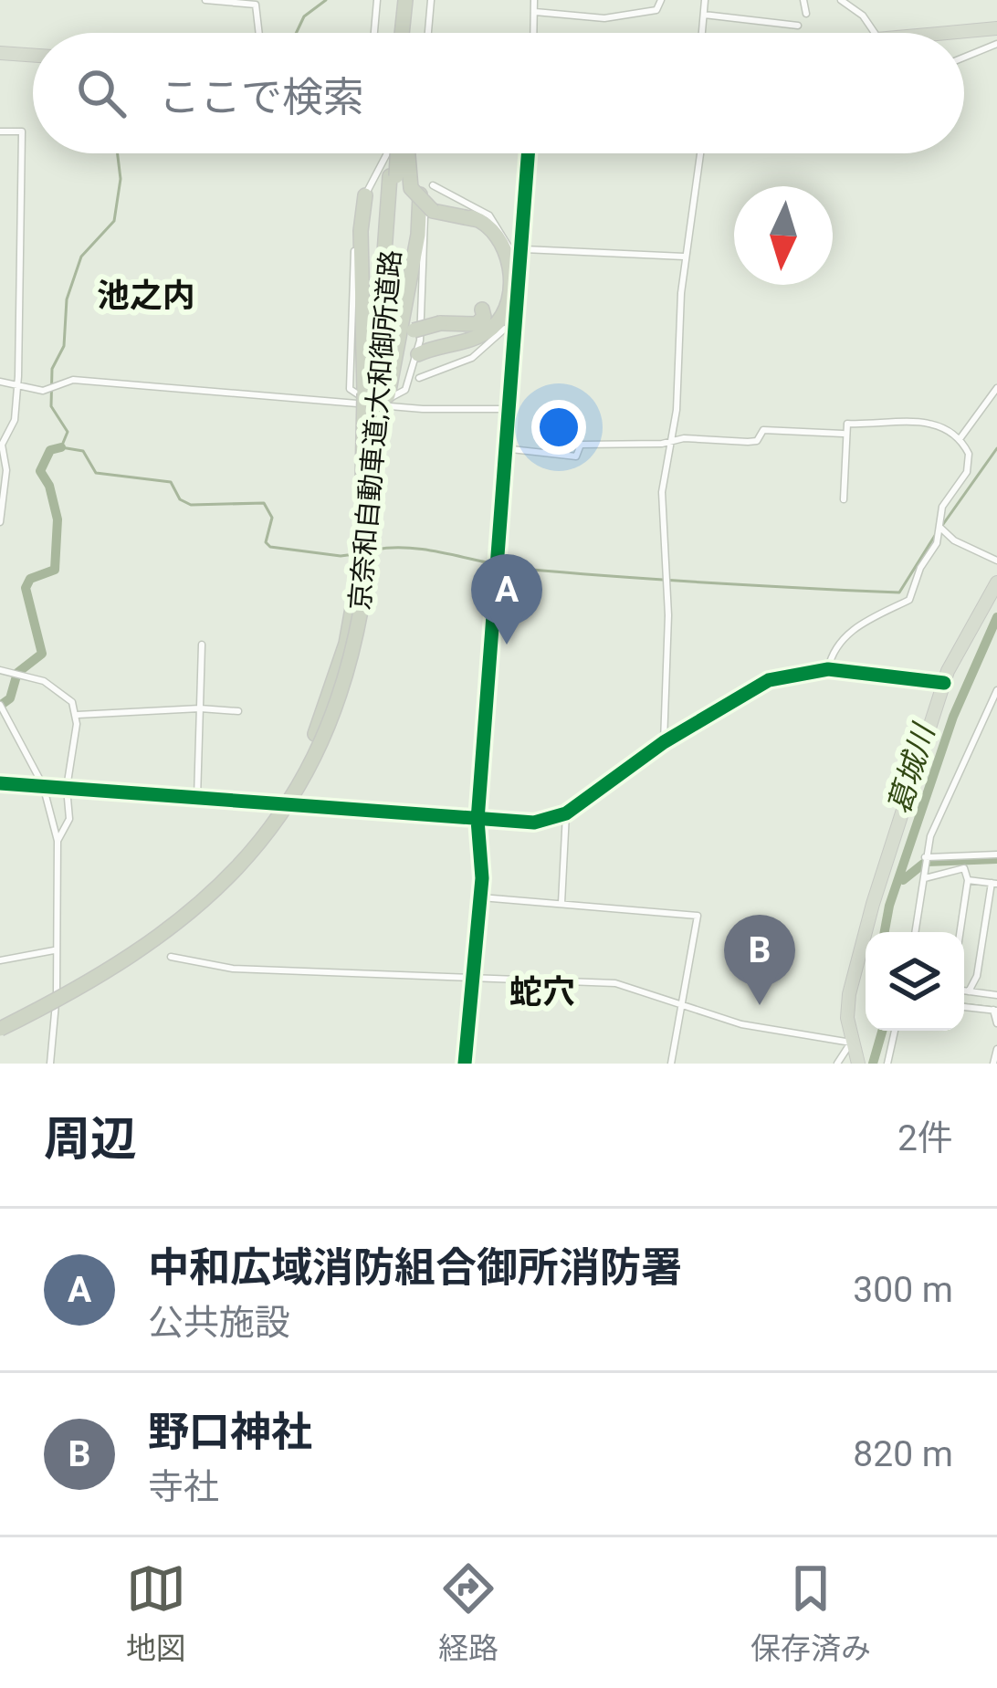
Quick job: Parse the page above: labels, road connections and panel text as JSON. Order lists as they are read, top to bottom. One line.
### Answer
{"streets":{"highway":["京奈和自動車道;大和御所道路"]},"districts":["池之内","蛇穴"],"water":["葛城川"],"north":"bottom","page":{"search":"ここで検索","pins":["A","B"],"heading":["周辺","2件"],"list":[{"mark":"A","name":"中和広域消防組合御所消防署","note":"公共施設","value":"300 m"},{"mark":"B","name":"野口神社","note":"寺社","value":"820 m"}],"nav":["地図","経路","保存済み"]}}
